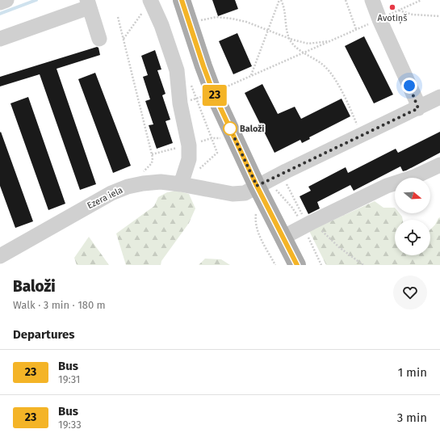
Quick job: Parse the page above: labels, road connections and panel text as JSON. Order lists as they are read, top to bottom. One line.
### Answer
{"streets":{"street":["Ezera iela"]},"places":["Avotiņš","Baloži"],"lines":["bus line 23"],"north":"right","page":{"on_map":"23","heading":[["Baloži","Walk · 3 min · 180 m"],"Departures"],"list":[{"mark":"23","name":"Bus","note":"19:31","value":"1 min"},{"mark":"23","name":"Bus","note":"19:33","value":"3 min"}]}}
